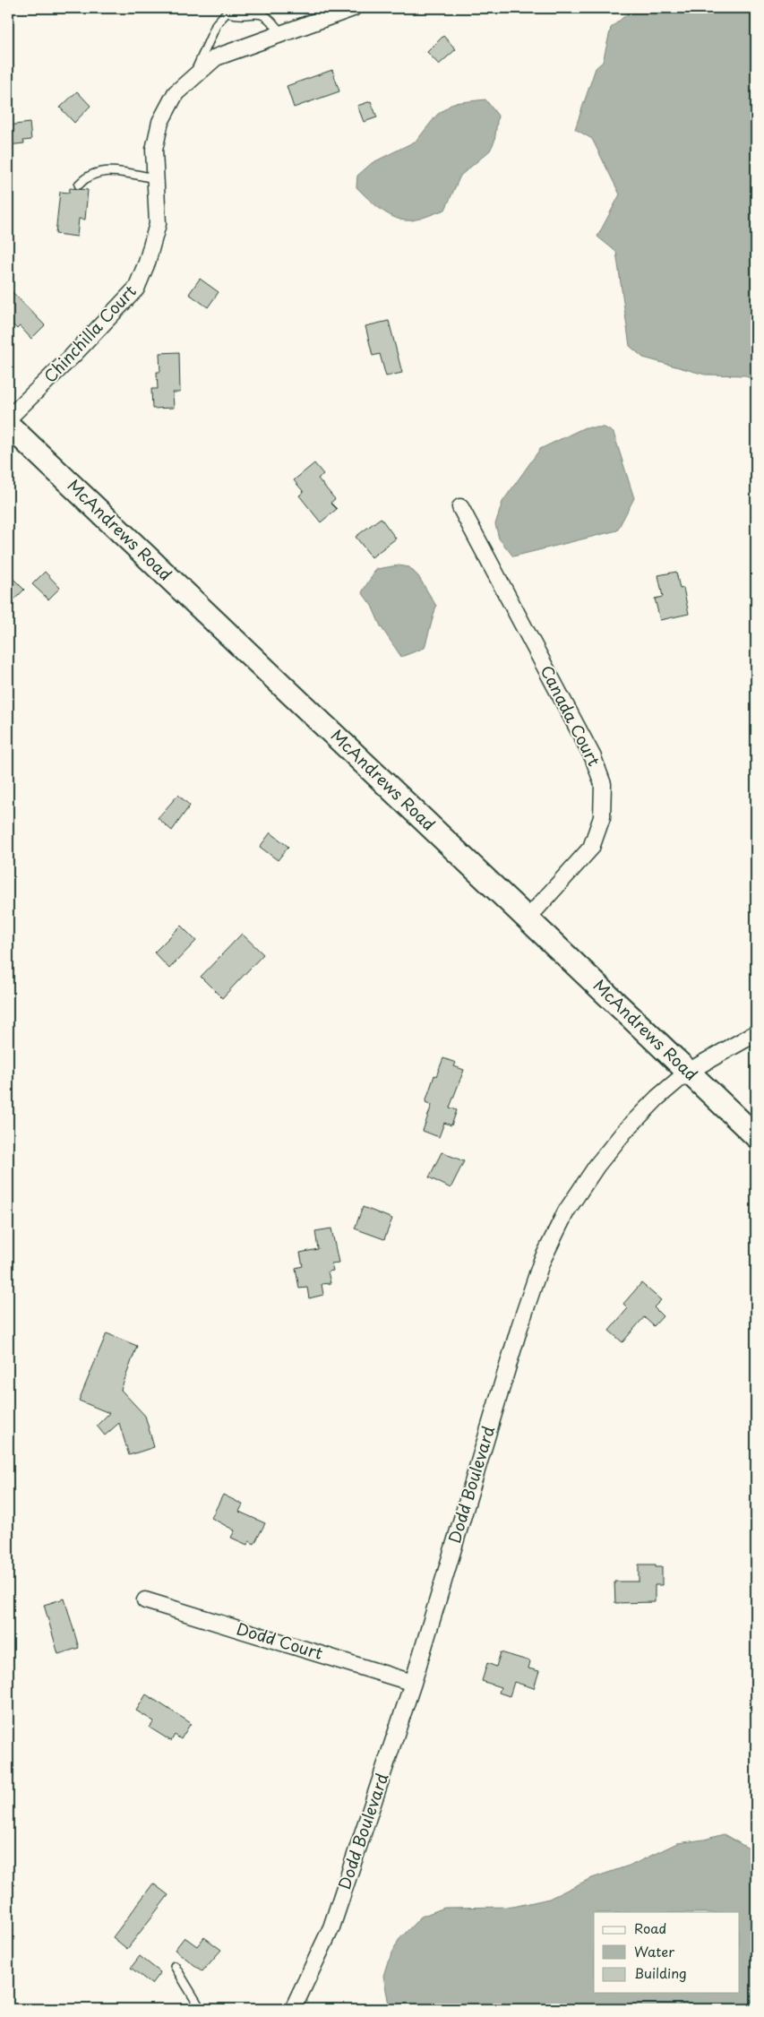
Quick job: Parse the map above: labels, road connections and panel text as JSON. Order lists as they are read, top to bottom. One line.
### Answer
{"streets":{"main road":["McAndrews Road"],"street":["Chinchilla Court","Canada Court","Dodd Boulevard","Dodd Court"]},"crossings":[["McAndrews Road","Canada Court"],["McAndrews Road","Dodd Boulevard"],["Dodd Boulevard","Dodd Court"]],"legend":["Road","Water","Building"]}
